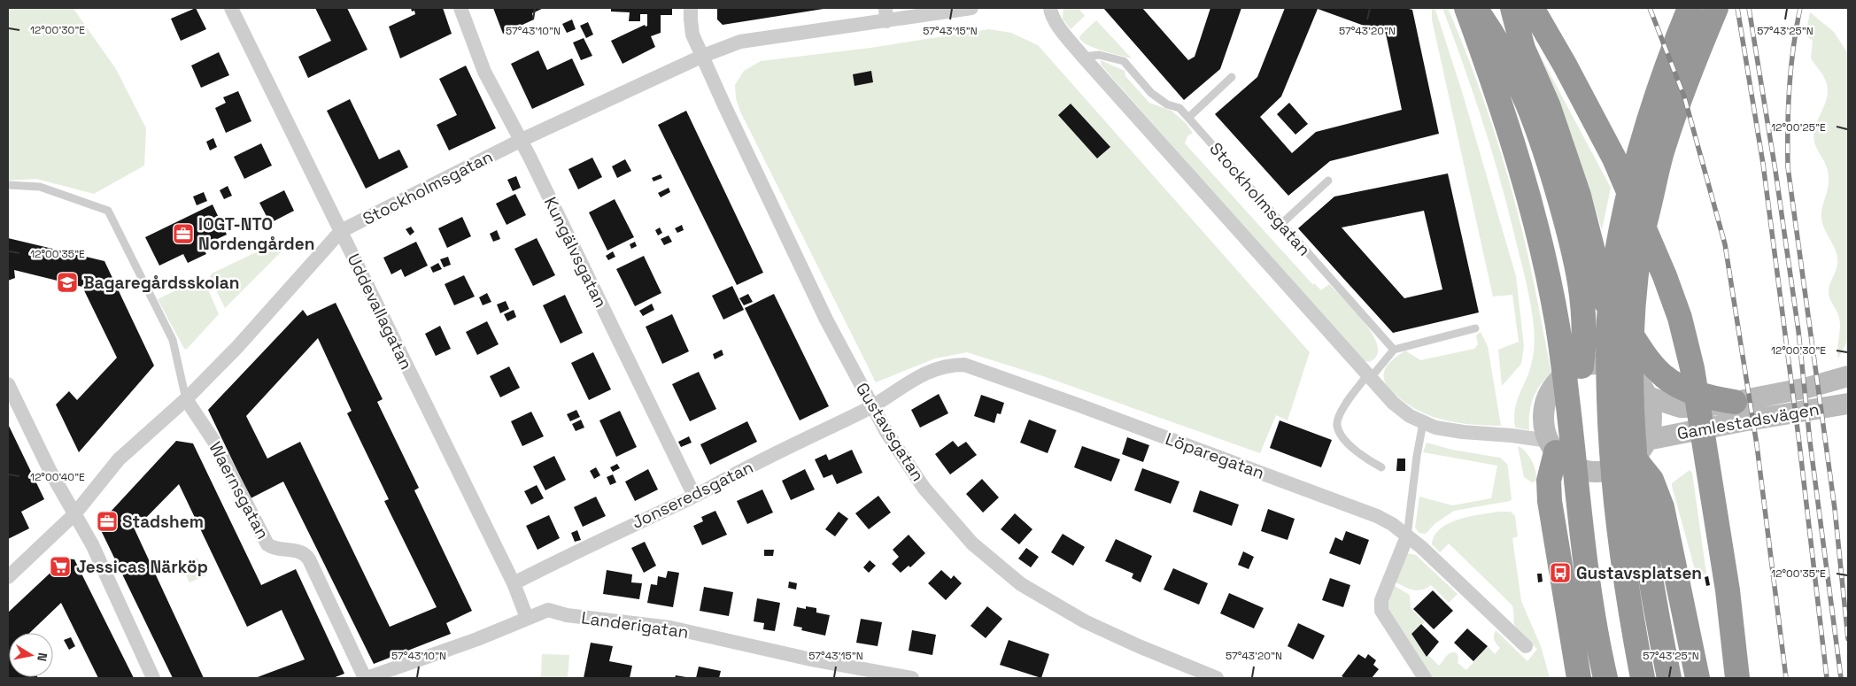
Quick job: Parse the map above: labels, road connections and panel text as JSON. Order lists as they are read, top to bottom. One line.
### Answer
{"streets":{"main road":["Gamlestadsvägen"],"street":["Stockholmsgatan","Kungälvsgatan","Uddevallagatan","Gustavsgatan","Löparegatan","Waernsgatan","Jonseredsgatan","Landerigatan"]},"crossings":[["Stockholmsgatan","Kungälvsgatan"],["Stockholmsgatan","Uddevallagatan"],["Stockholmsgatan","Gustavsgatan"],["Stockholmsgatan","Waernsgatan"],["Kungälvsgatan","Jonseredsgatan"],["Uddevallagatan","Jonseredsgatan"],["Uddevallagatan","Landerigatan"],["Gustavsgatan","Löparegatan"],["Gustavsgatan","Jonseredsgatan"],["Löparegatan","Jonseredsgatan"],["Waernsgatan","Landerigatan"]],"places":{"office":["IOGT-NTO Nordengården","Stadshem"],"school or university":["Bagaregårdsskolan"],"supermarket":["Jessicas Närköp"],"bus stop":["Gustavsplatsen"]},"north":"right","coordinates":["12°00'30\"E","57°43'25\"N","57°43'10\"N","57°43'15\"N","57°43'20\"N","12°00'25\"E","12°00'35\"E","12°00'40\"E"]}
